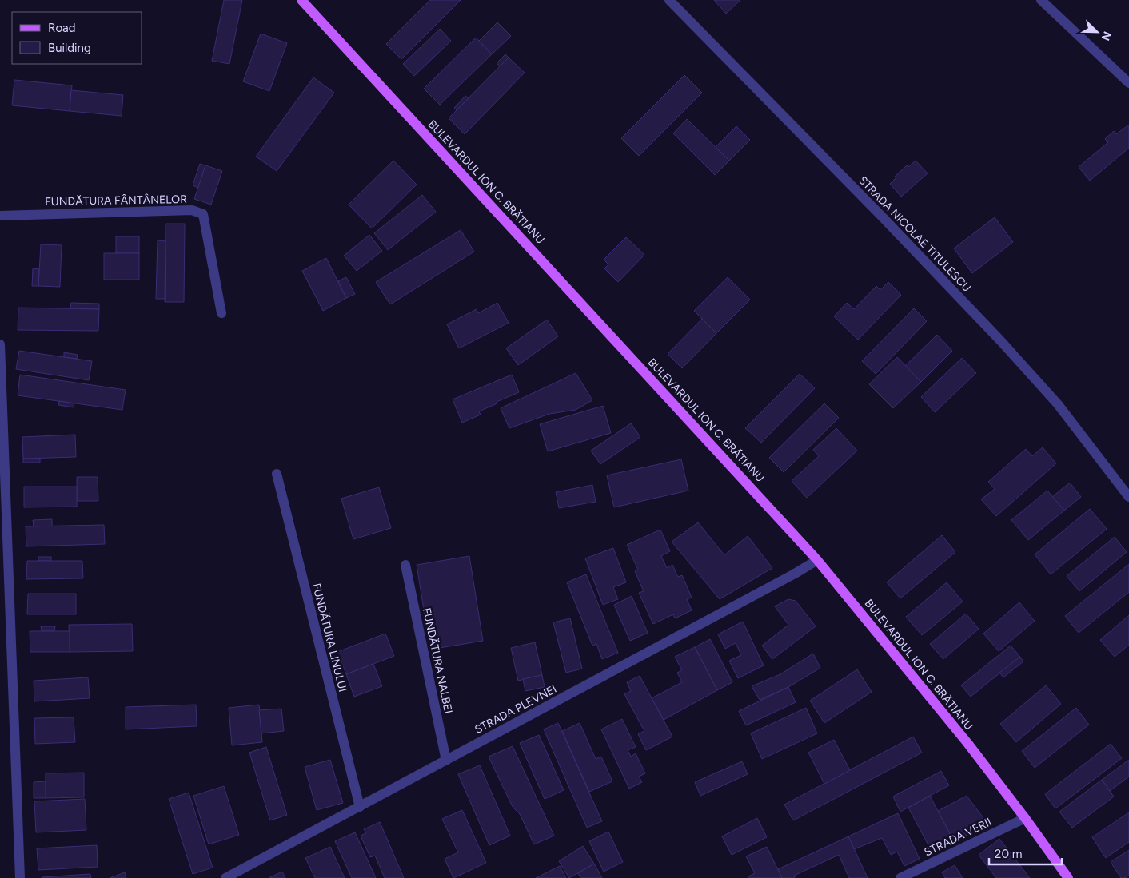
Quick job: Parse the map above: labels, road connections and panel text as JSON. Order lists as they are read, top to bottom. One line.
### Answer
{"streets":{"main road":["BULEVARDUL ION C. BRĂTIANU"],"street":["FUNDĂTURA FÂNTÂNELOR","STRADA NICOLAE TITULESCU","FUNDĂTURA LINULUI","FUNDĂTURA NALBEI","STRADA PLEVNEI","STRADA VERII"]},"crossings":[["BULEVARDUL ION C. BRĂTIANU","STRADA PLEVNEI"],["BULEVARDUL ION C. BRĂTIANU","STRADA VERII"],["FUNDĂTURA LINULUI","STRADA PLEVNEI"],["FUNDĂTURA NALBEI","STRADA PLEVNEI"]],"legend":["Road","Building"],"scale_bar":"20 m","north":"bottom right"}
